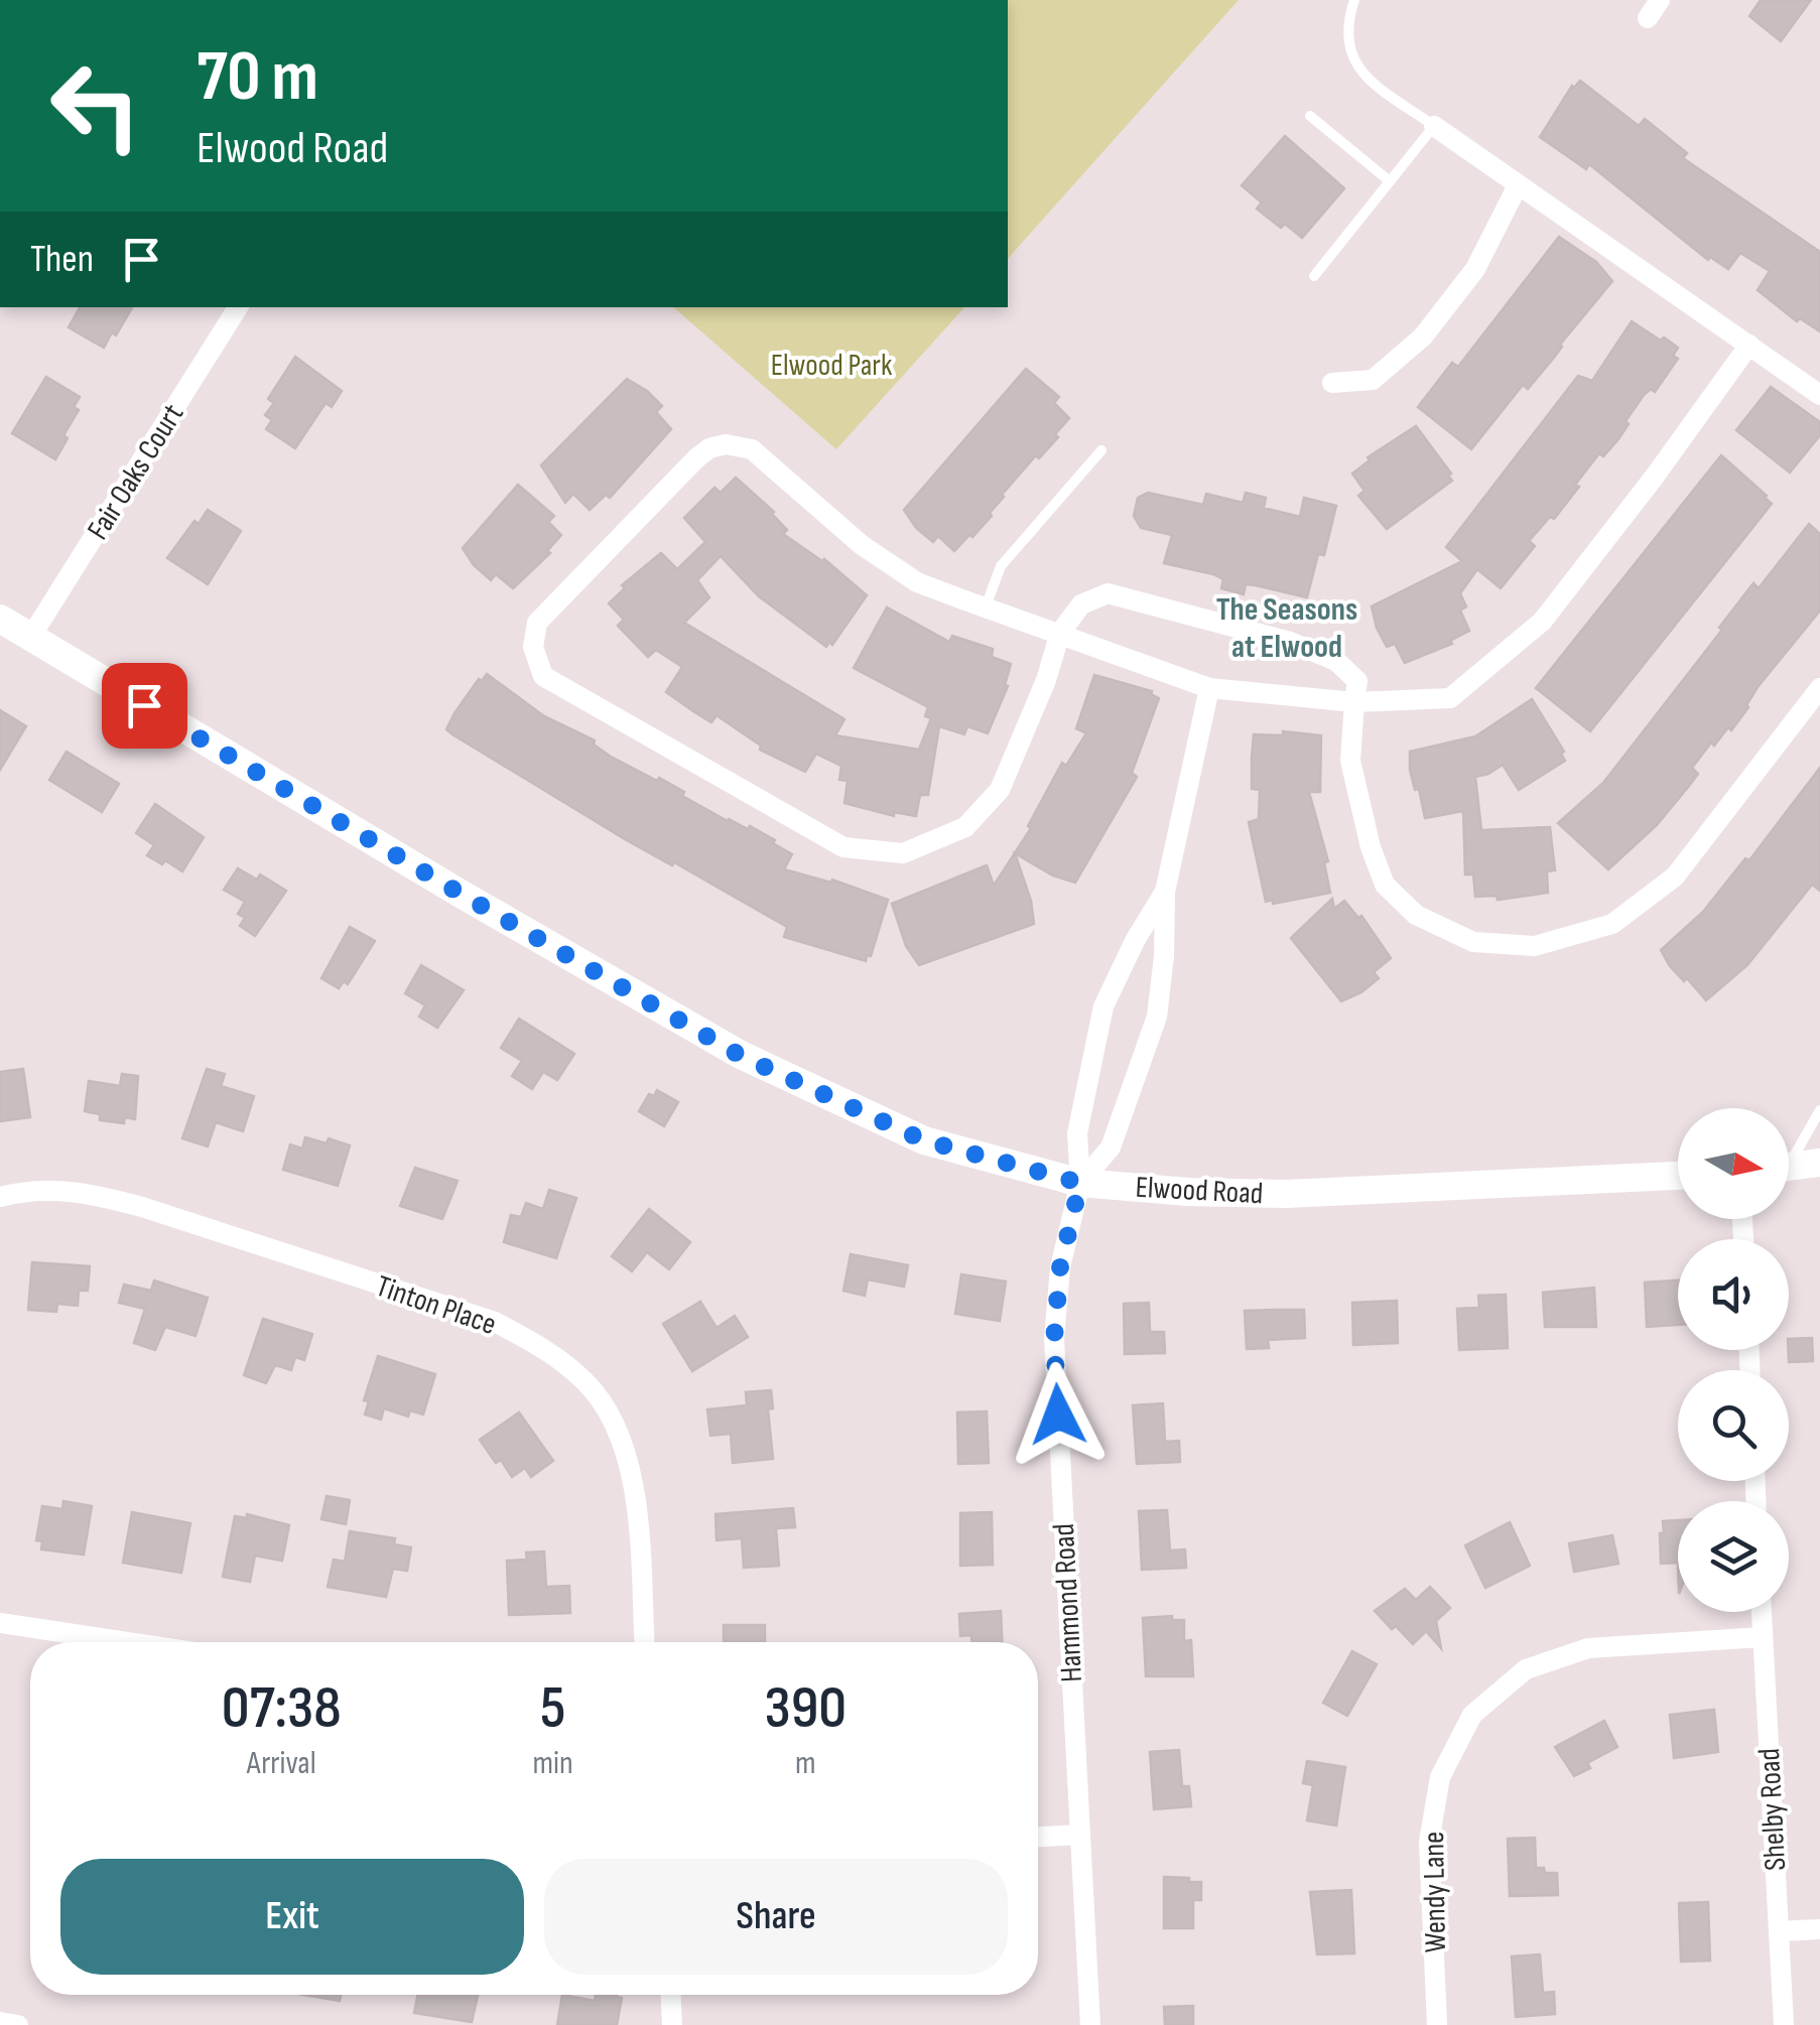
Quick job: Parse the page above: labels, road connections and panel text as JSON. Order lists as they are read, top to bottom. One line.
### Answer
{"streets":{"main road":["Elwood Road"],"street":["Fair Oaks Court","Tinton Place","Hammond Road","Shelby Road","Wendy Lane"]},"crossings":[["Fair Oaks Court","Elwood Road"],["Elwood Road","Hammond Road"],["Shelby Road","Wendy Lane"]],"districts":["The Seasons at Elwood"],"parks":["Elwood Park"],"north":"right","page":{"turn":["70 m","Elwood Road"],"then":"Then","eta":["07:38","Arrival","5","min","390","m"],"buttons":["Exit","Share"]}}
